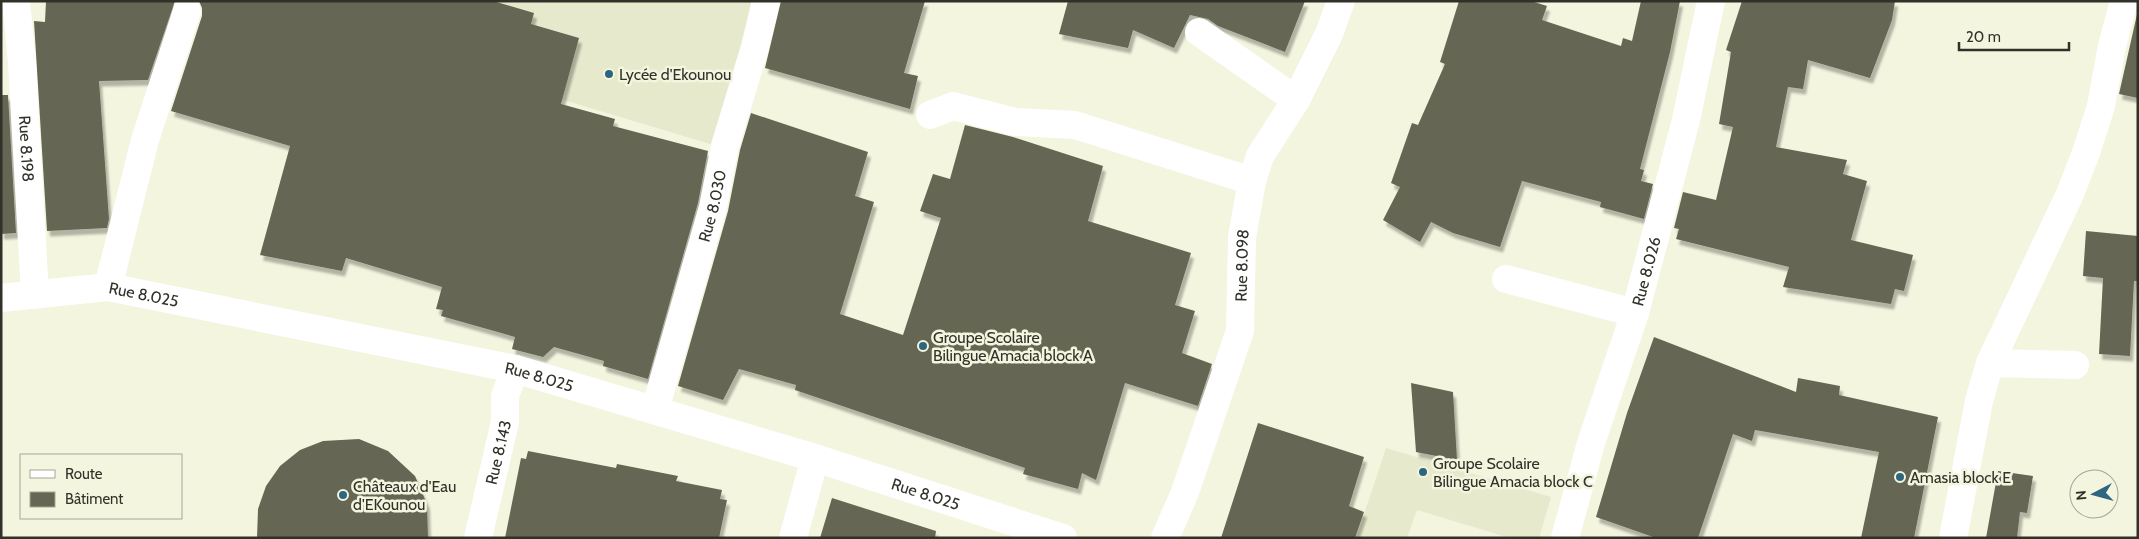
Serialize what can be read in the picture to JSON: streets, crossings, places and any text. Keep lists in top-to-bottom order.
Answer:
{
  "streets": {
    "street": [
      "Rue 8.198",
      "Rue 8.030",
      "Rue 8.098",
      "Rue 8.026",
      "Rue 8.025",
      "Rue 8.143"
    ]
  },
  "crossings": [
    ["Rue 8.198", "Rue 8.025"],
    ["Rue 8.030", "Rue 8.025"],
    ["Rue 8.025", "Rue 8.143"]
  ],
  "places": [
    "Lycée d'Ekounou",
    "Groupe Scolaire Bilingue Amacia block A",
    "Groupe Scolaire Bilingue Amacia block C",
    "Amasia block E",
    "Châteaux d'Eau d'EKounou"
  ],
  "legend": ["Route", "Bâtiment"],
  "scale_bar": "20 m",
  "north": "left"
}
